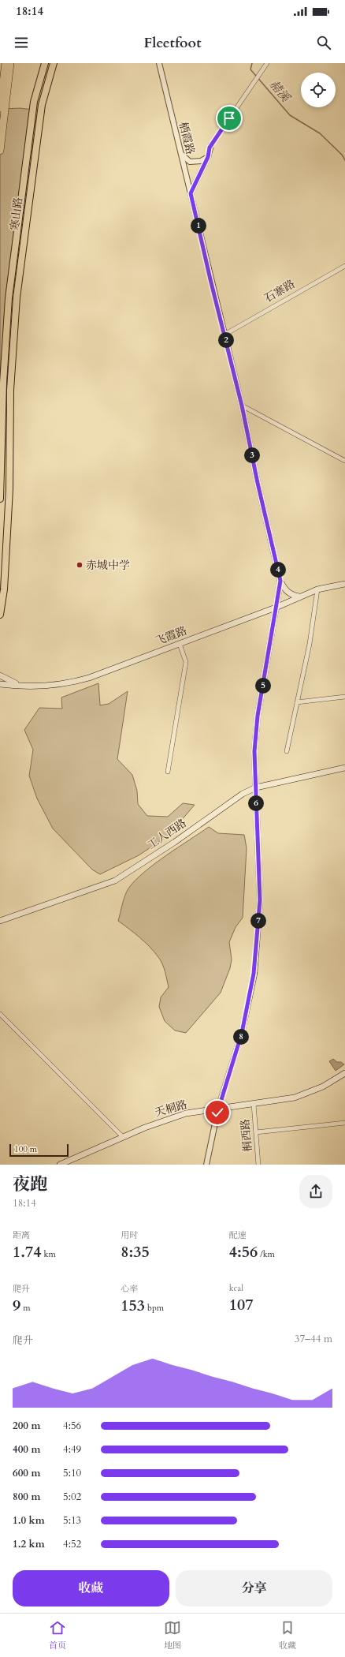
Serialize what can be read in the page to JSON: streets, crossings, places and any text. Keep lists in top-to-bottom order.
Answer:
{
  "streets": {
    "main road": [
      "寒山路",
      "飞霞路",
      "工人西路",
      "天桐路"
    ],
    "street": ["栖霞路", "石寨路", "桐西路"]
  },
  "crossings": [
    ["栖霞路", "石寨路"],
    ["栖霞路", "飞霞路"],
    ["栖霞路", "工人西路"],
    ["栖霞路", "天桐路"],
    ["天桐路", "桐西路"]
  ],
  "water": ["赭溪"],
  "places": ["赤城中学"],
  "scale_bar": "100 m",
  "page": {
    "status": "18:14",
    "header": "Fleetfoot",
    "pins": [
      "1",
      "2",
      "3",
      "4",
      "5",
      "6",
      "7",
      "8"
    ],
    "scale": "100 m",
    "heading": ["夜跑", "18:14"],
    "stats": [
      ["距离", "1.74 km"],
      ["用时", "8:35"],
      ["配速", "4:56 /km"],
      ["爬升", "9 m"],
      ["心率", "153 bpm"],
      ["kcal", "107"]
    ],
    "chart": ["爬升", "37–44 m"],
    "list": [
      {
        "name": "200 m",
        "note": "4:56"
      },
      {
        "name": "400 m",
        "note": "4:49"
      },
      {
        "name": "600 m",
        "note": "5:10"
      },
      {
        "name": "800 m",
        "note": "5:02"
      },
      {
        "name": "1.0 km",
        "note": "5:13"
      },
      {
        "name": "1.2 km",
        "note": "4:52"
      }
    ],
    "buttons": ["收藏", "分享"],
    "tabs": ["首页", "地图", "收藏"]
  }
}
